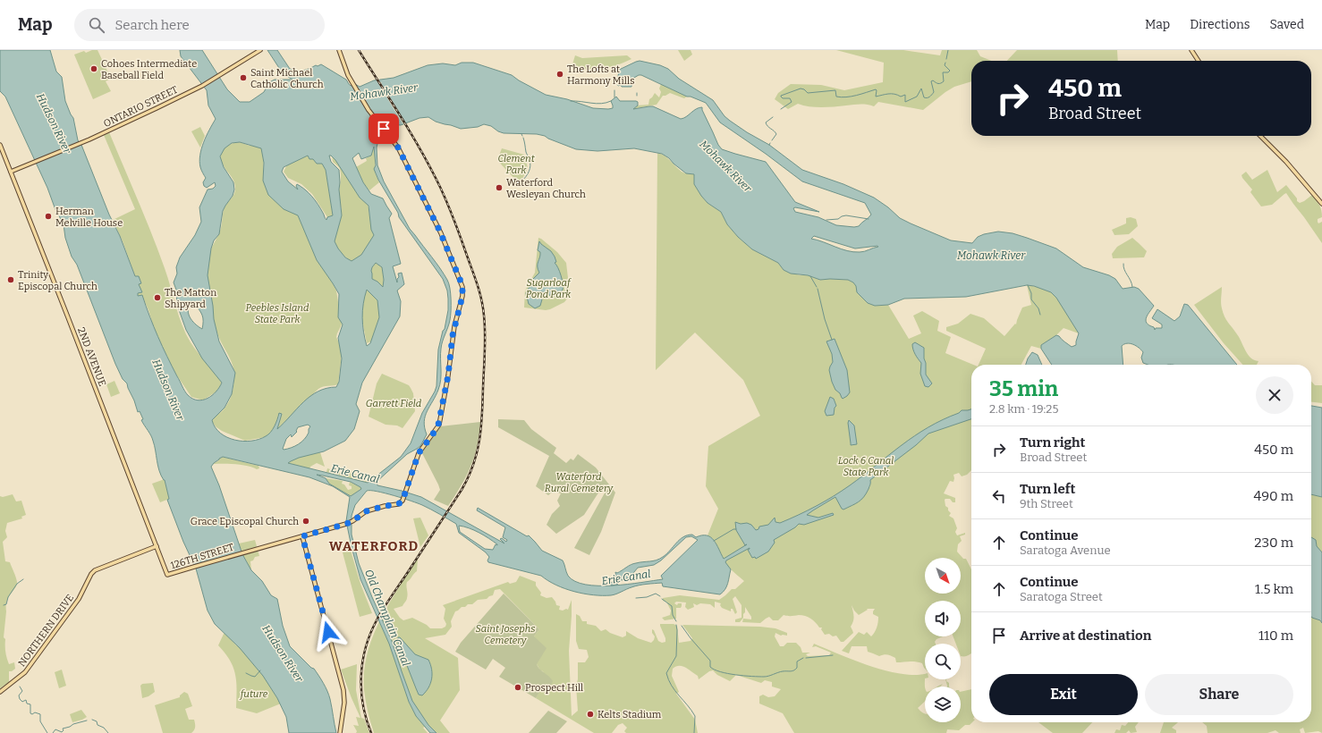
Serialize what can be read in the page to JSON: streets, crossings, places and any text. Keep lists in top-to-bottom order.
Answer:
{
  "streets": {
    "main road": [
      "ONTARIO STREET",
      "2ND AVENUE",
      "126TH STREET",
      "NORTHERN DRIVE"
    ]
  },
  "crossings": [
    ["ONTARIO STREET", "2ND AVENUE"],
    ["2ND AVENUE", "126TH STREET"],
    ["2ND AVENUE", "NORTHERN DRIVE"]
  ],
  "districts": ["WATERFORD"],
  "water": [
    "Mohawk River",
    "Hudson River",
    "Erie Canal",
    "Old Champlain Canal"
  ],
  "parks": [
    "Clement Park",
    "Sugarloaf Pond Park",
    "Peebles Island State Park",
    "Garrett Field",
    "Lock 6 Canal State Park",
    "Waterford Rural Cemetery",
    "Saint Josephs Cemetery",
    "future"
  ],
  "places": [
    "Cohoes Intermediate Baseball Field",
    "The Lofts at Harmony Mills",
    "Saint Michael Catholic Church",
    "Waterford Wesleyan Church",
    "Herman Melville House",
    "Trinity Episcopal Church",
    "The Matton Shipyard",
    "Grace Episcopal Church",
    "Prospect Hill",
    "Kelts Stadium"
  ],
  "north": "bottom right",
  "page": {
    "header": "Map",
    "search": "Search here",
    "nav": ["Map", "Directions", "Saved"],
    "turn": ["450 m", "Broad Street"],
    "heading": ["35 min", "2.8 km · 19:25"],
    "list": [
      {
        "name": "Turn right",
        "note": "Broad Street",
        "value": "450 m"
      },
      {
        "name": "Turn left",
        "note": "9th Street",
        "value": "490 m"
      },
      {
        "name": "Continue",
        "note": "Saratoga Avenue",
        "value": "230 m"
      },
      {
        "name": "Continue",
        "note": "Saratoga Street",
        "value": "1.5 km"
      },
      {
        "name": "Arrive at destination",
        "value": "110 m"
      }
    ],
    "buttons": ["Exit", "Share"]
  }
}
